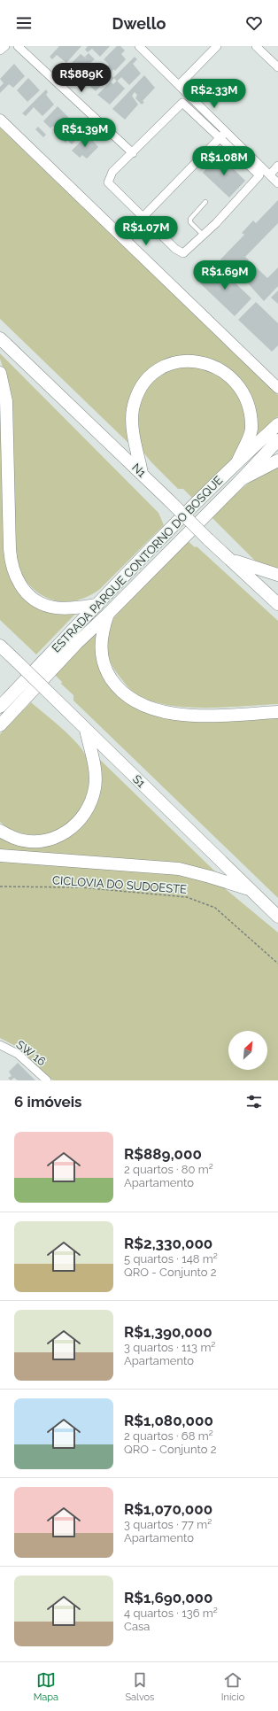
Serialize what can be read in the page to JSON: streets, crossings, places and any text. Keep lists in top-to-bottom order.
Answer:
{
  "streets": {
    "main road": ["N1", "ESTRADA PARQUE CONTORNO DO BOSQUE", "S1"],
    "street": ["SW 16"],
    "path": ["CICLOVIA DO SUDOESTE"]
  },
  "north": "top right",
  "page": {
    "header": "Dwello",
    "price": [
      "R$889K",
      "R$2.33M",
      "R$1.39M",
      "R$1.08M",
      "R$1.07M",
      "R$1.69M"
    ],
    "heading": "6 imóveis",
    "list": [
      {
        "name": "R$889,000",
        "note": "2 quartos · 80 m² · Apartamento"
      },
      {
        "name": "R$2,330,000",
        "note": "5 quartos · 148 m² · QRO - Conjunto 2"
      },
      {
        "name": "R$1,390,000",
        "note": "3 quartos · 113 m² · Apartamento"
      },
      {
        "name": "R$1,080,000",
        "note": "2 quartos · 68 m² · QRO - Conjunto 2"
      },
      {
        "name": "R$1,070,000",
        "note": "3 quartos · 77 m² · Apartamento"
      },
      {
        "name": "R$1,690,000",
        "note": "4 quartos · 136 m² · Casa"
      }
    ],
    "tabs": ["Mapa", "Salvos", "Início"]
  }
}
